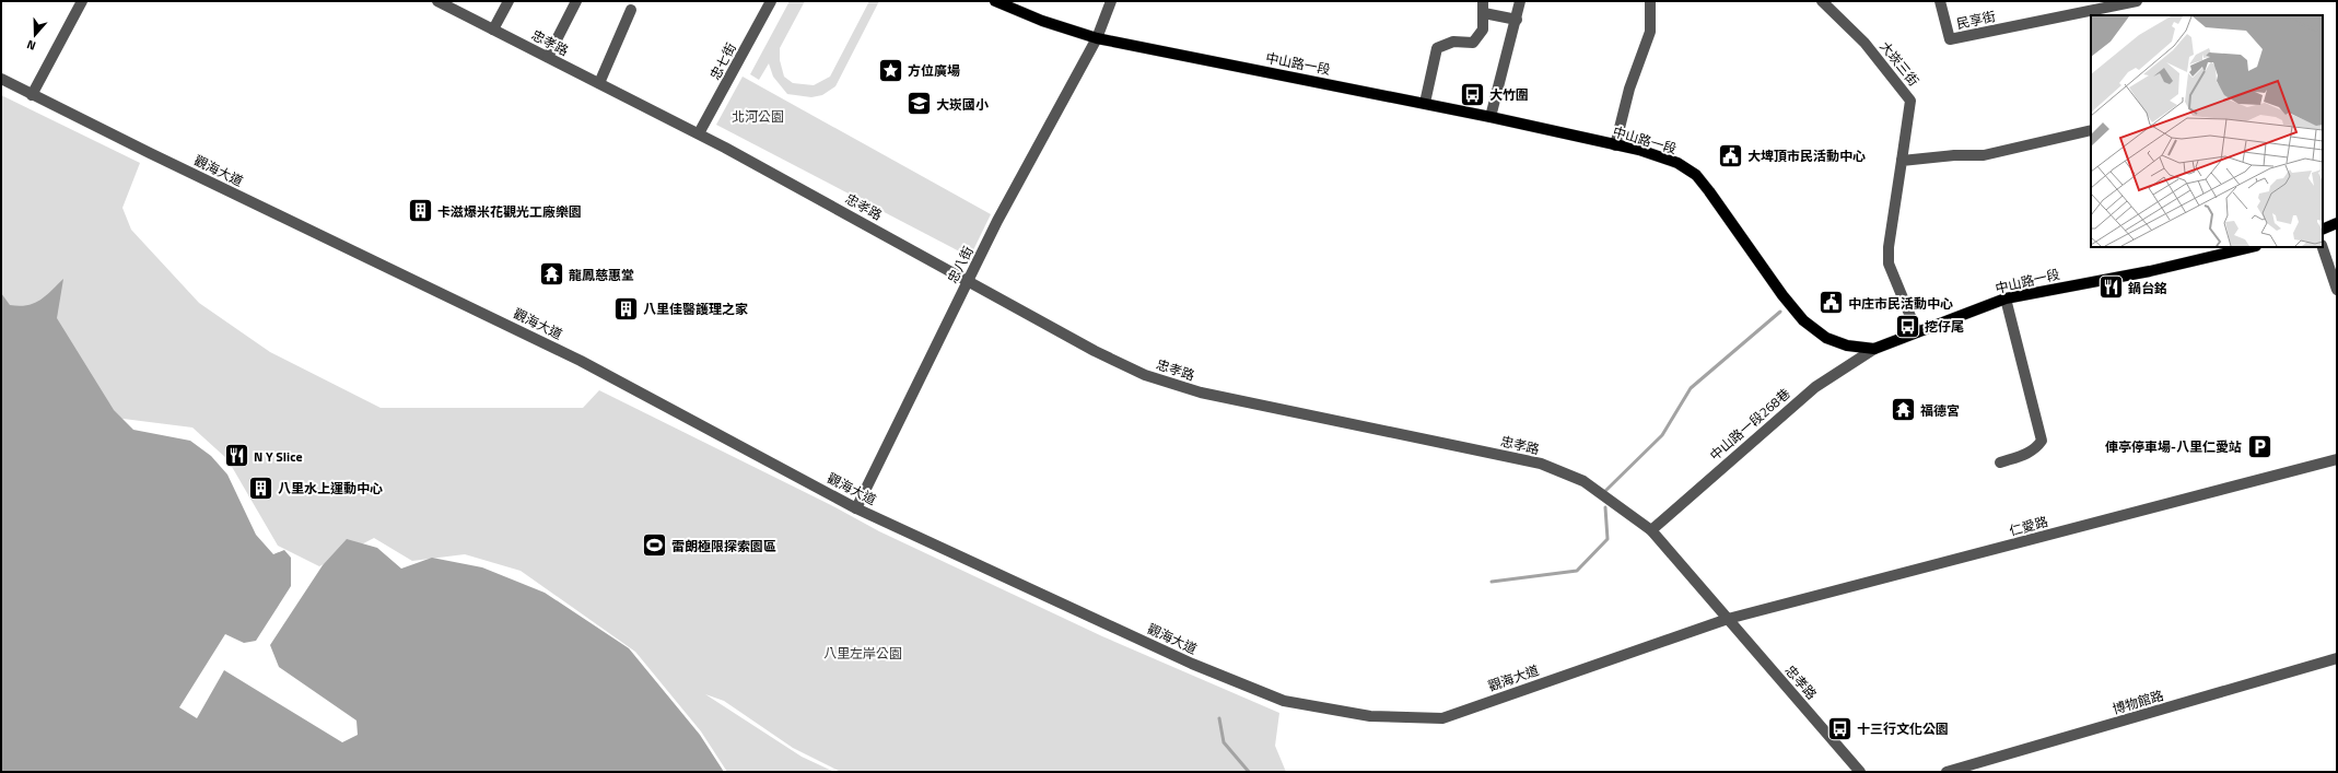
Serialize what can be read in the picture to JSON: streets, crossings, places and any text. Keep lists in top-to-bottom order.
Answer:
{
  "streets": {
    "main road": ["中山路一段"],
    "street": [
      "民享街",
      "忠孝路",
      "忠七街",
      "大崁三街",
      "觀海大道",
      "忠八街",
      "中山路一段268巷",
      "仁愛路",
      "博物館路"
    ]
  },
  "crossings": [
    ["忠孝路", "忠七街"],
    ["忠孝路", "觀海大道"],
    ["忠孝路", "忠八街"],
    ["忠孝路", "中山路一段268巷"],
    ["忠孝路", "仁愛路"],
    ["中山路一段", "大崁三街"],
    ["中山路一段", "忠八街"],
    ["中山路一段", "中山路一段268巷"],
    ["觀海大道", "忠八街"],
    ["觀海大道", "仁愛路"]
  ],
  "parks": ["北河公園", "八里左岸公園"],
  "places": {
    "place": ["方位廣場"],
    "bus stop": ["大竹圍", "挖仔尾", "十三行文化公園"],
    "school or university": ["大崁國小"],
    "public building": ["大埤頂市民活動中心", "中庄市民活動中心"],
    "building": ["卡滋爆米花觀光工廠樂園", "八里佳醫護理之家", "八里水上運動中心"],
    "temple": ["龍鳳慈惠堂", "福德宮"],
    "restaurant": ["鍋台銘", "N Y Slice"],
    "parking": ["俥亭停車場-八里仁愛站"],
    "sports": ["雷朗極限探索園區"]
  },
  "north": "bottom"
}
